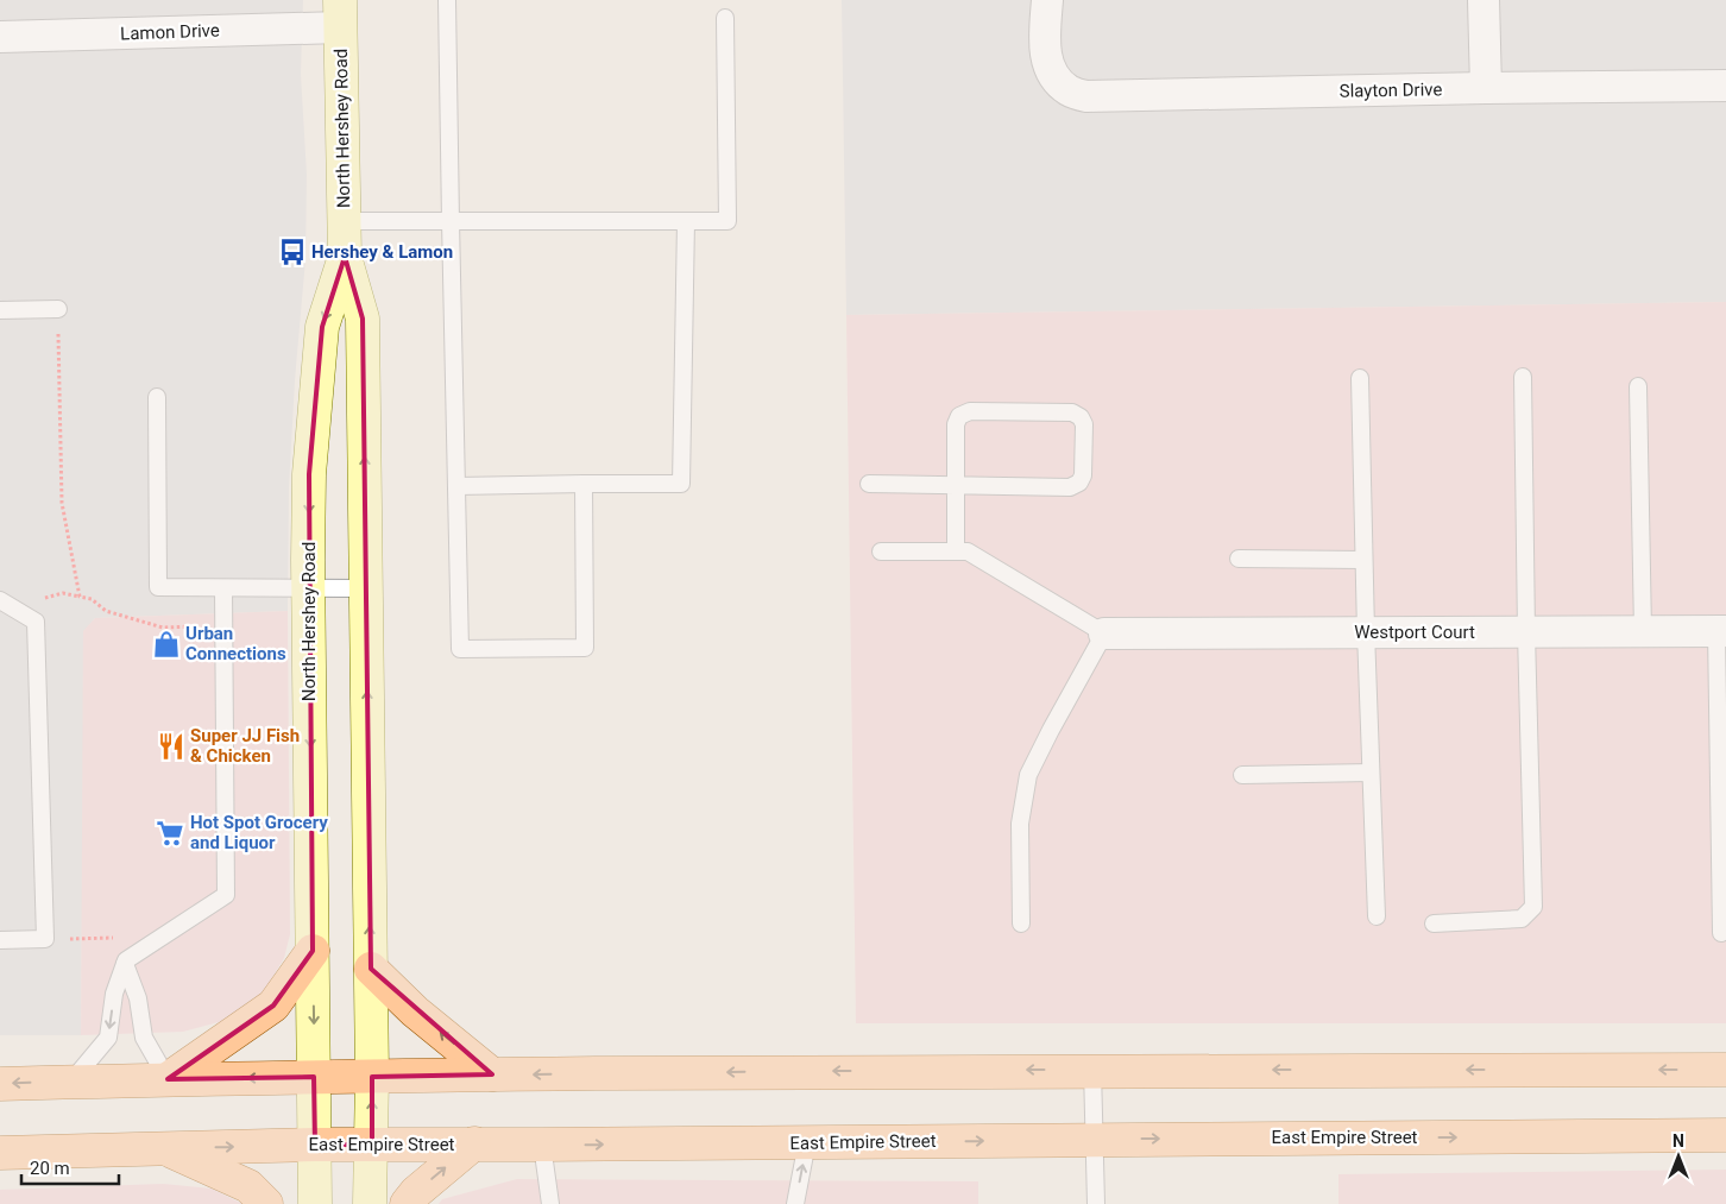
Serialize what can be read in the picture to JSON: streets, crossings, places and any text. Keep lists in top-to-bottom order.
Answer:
{
  "streets": {
    "main road": ["North Hershey Road", "East Empire Street"],
    "street": ["Lamon Drive", "Slayton Drive", "Westport Court"]
  },
  "crossings": [
    ["Lamon Drive", "North Hershey Road"],
    ["North Hershey Road", "East Empire Street"]
  ],
  "places": {
    "bus stop": ["Hershey & Lamon"],
    "shop": ["Urban Connections"],
    "restaurant": ["Super JJ Fish & Chicken"],
    "supermarket": ["Hot Spot Grocery and Liquor"]
  },
  "scale_bar": "20 m",
  "north": "top"
}
